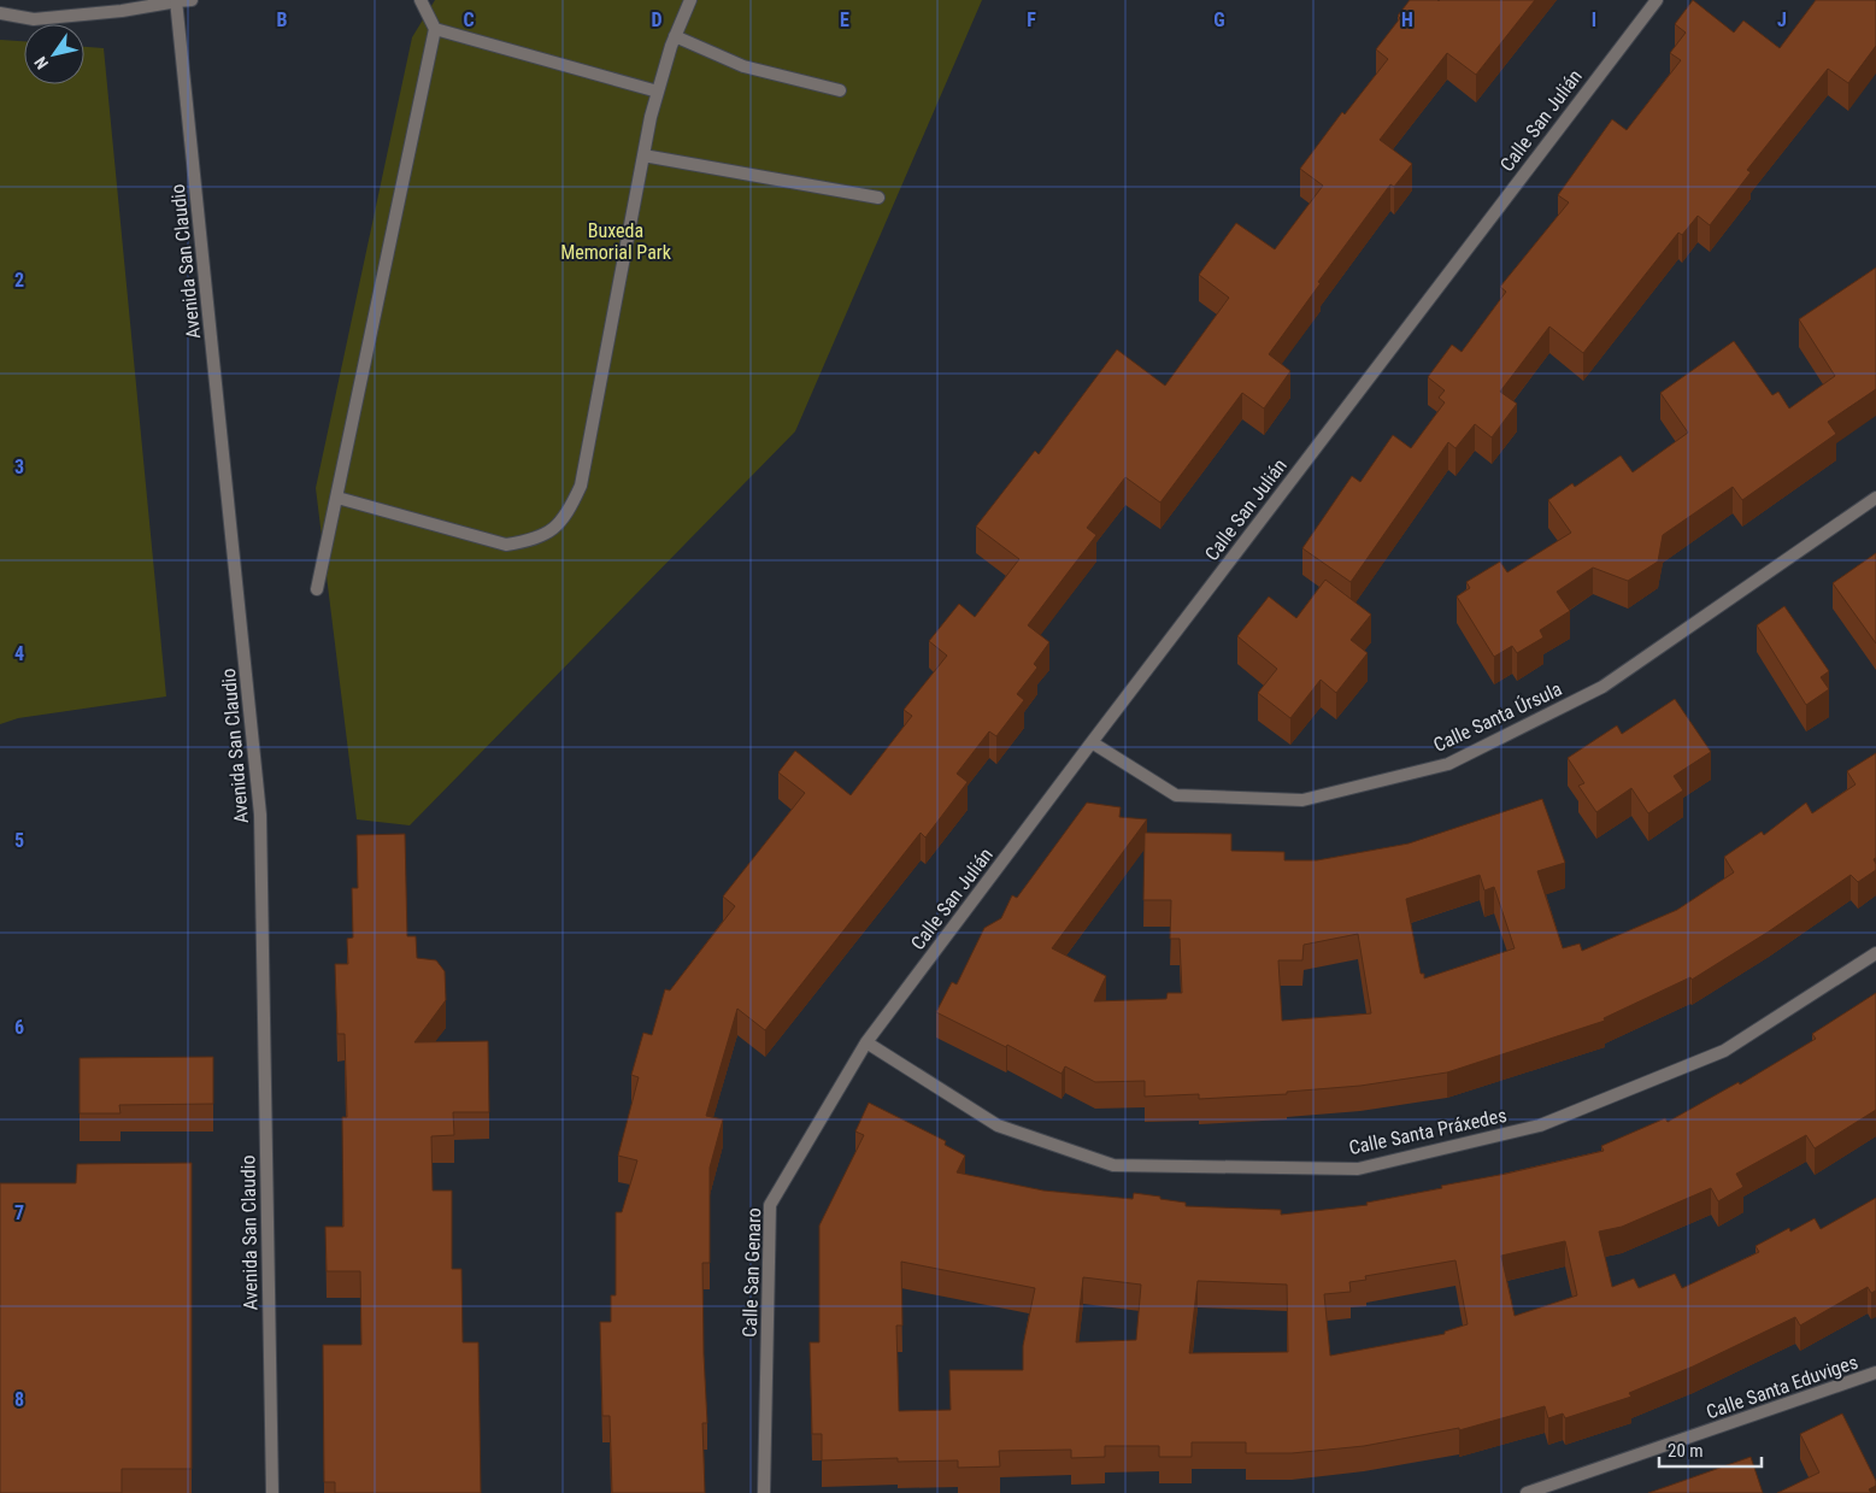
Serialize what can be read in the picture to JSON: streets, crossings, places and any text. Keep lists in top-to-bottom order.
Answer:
{
  "streets": {
    "street": [
      "Calle San Julián",
      "Avenida San Claudio",
      "Calle Santa Úrsula",
      "Calle Santa Práxedes",
      "Calle San Genaro",
      "Calle Santa Eduviges"
    ]
  },
  "crossings": [
    ["Calle San Julián", "Calle Santa Úrsula"],
    ["Calle San Julián", "Calle Santa Práxedes"],
    ["Calle San Julián", "Calle San Genaro"],
    ["Calle Santa Práxedes", "Calle San Genaro"]
  ],
  "parks": ["Buxeda Memorial Park"],
  "scale_bar": "20 m",
  "north": "bottom left",
  "grid": {
    "columns": [
      "B",
      "C",
      "D",
      "E",
      "F",
      "G",
      "H",
      "I",
      "J"
    ],
    "rows": [
      "2",
      "3",
      "4",
      "5",
      "6",
      "7",
      "8"
    ]
  }
}
